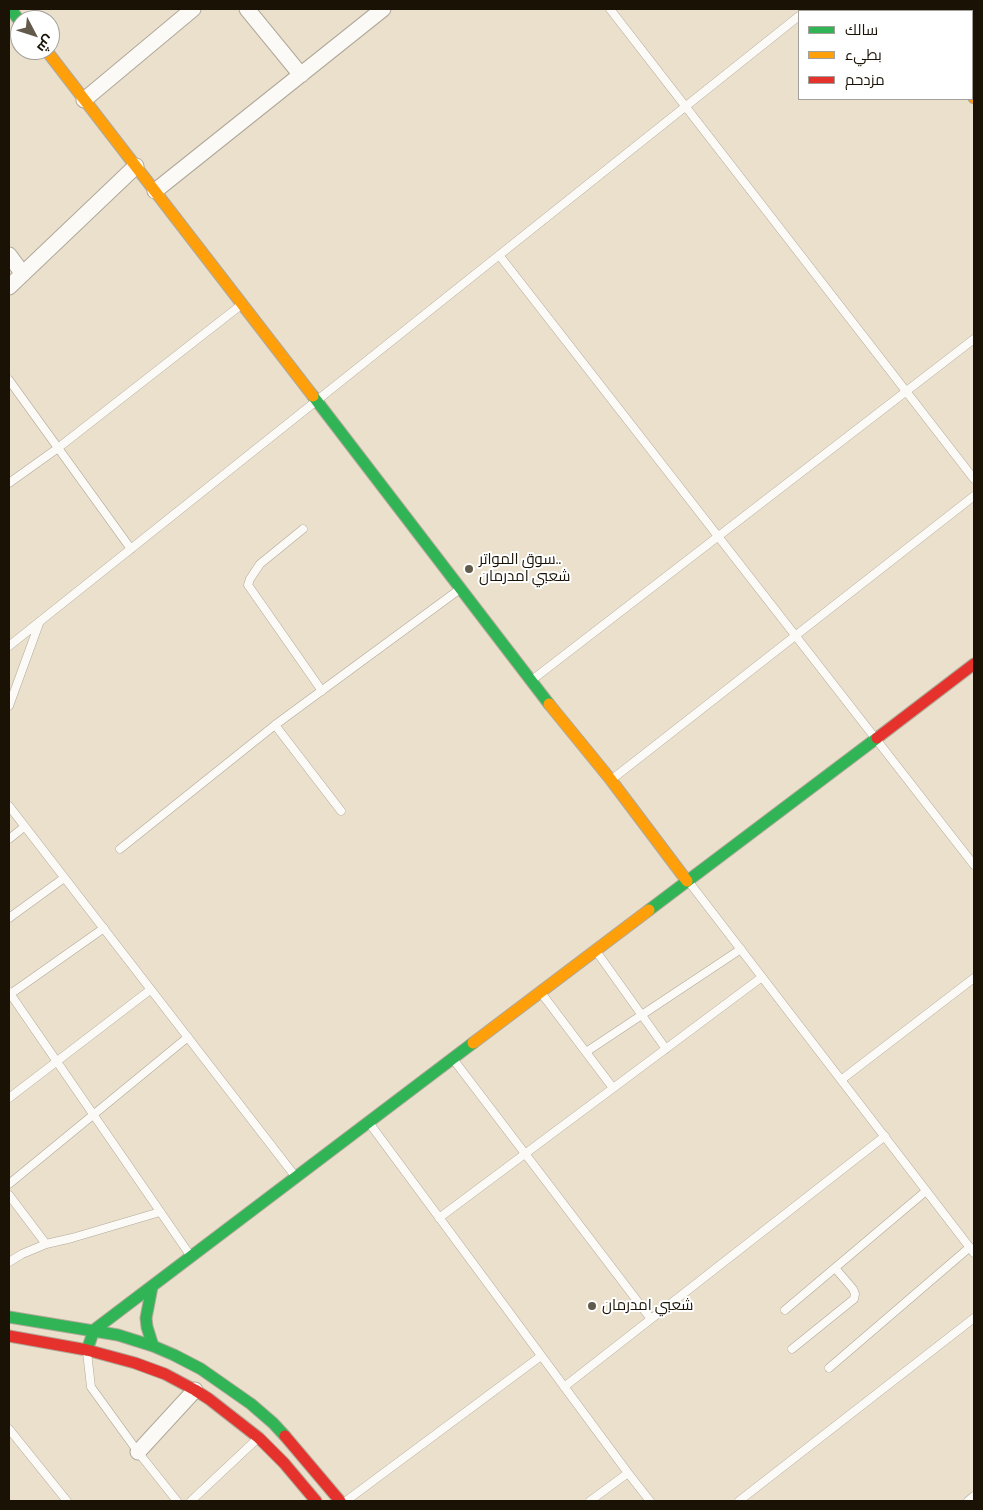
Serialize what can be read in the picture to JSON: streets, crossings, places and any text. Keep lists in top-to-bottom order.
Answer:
{
  "places": ["سوق المواتر.. شعبي امدرمان", "شعبي امدرمان"],
  "legend": ["سالك", "بطيء", "مزدحم"],
  "north": "bottom right"
}
